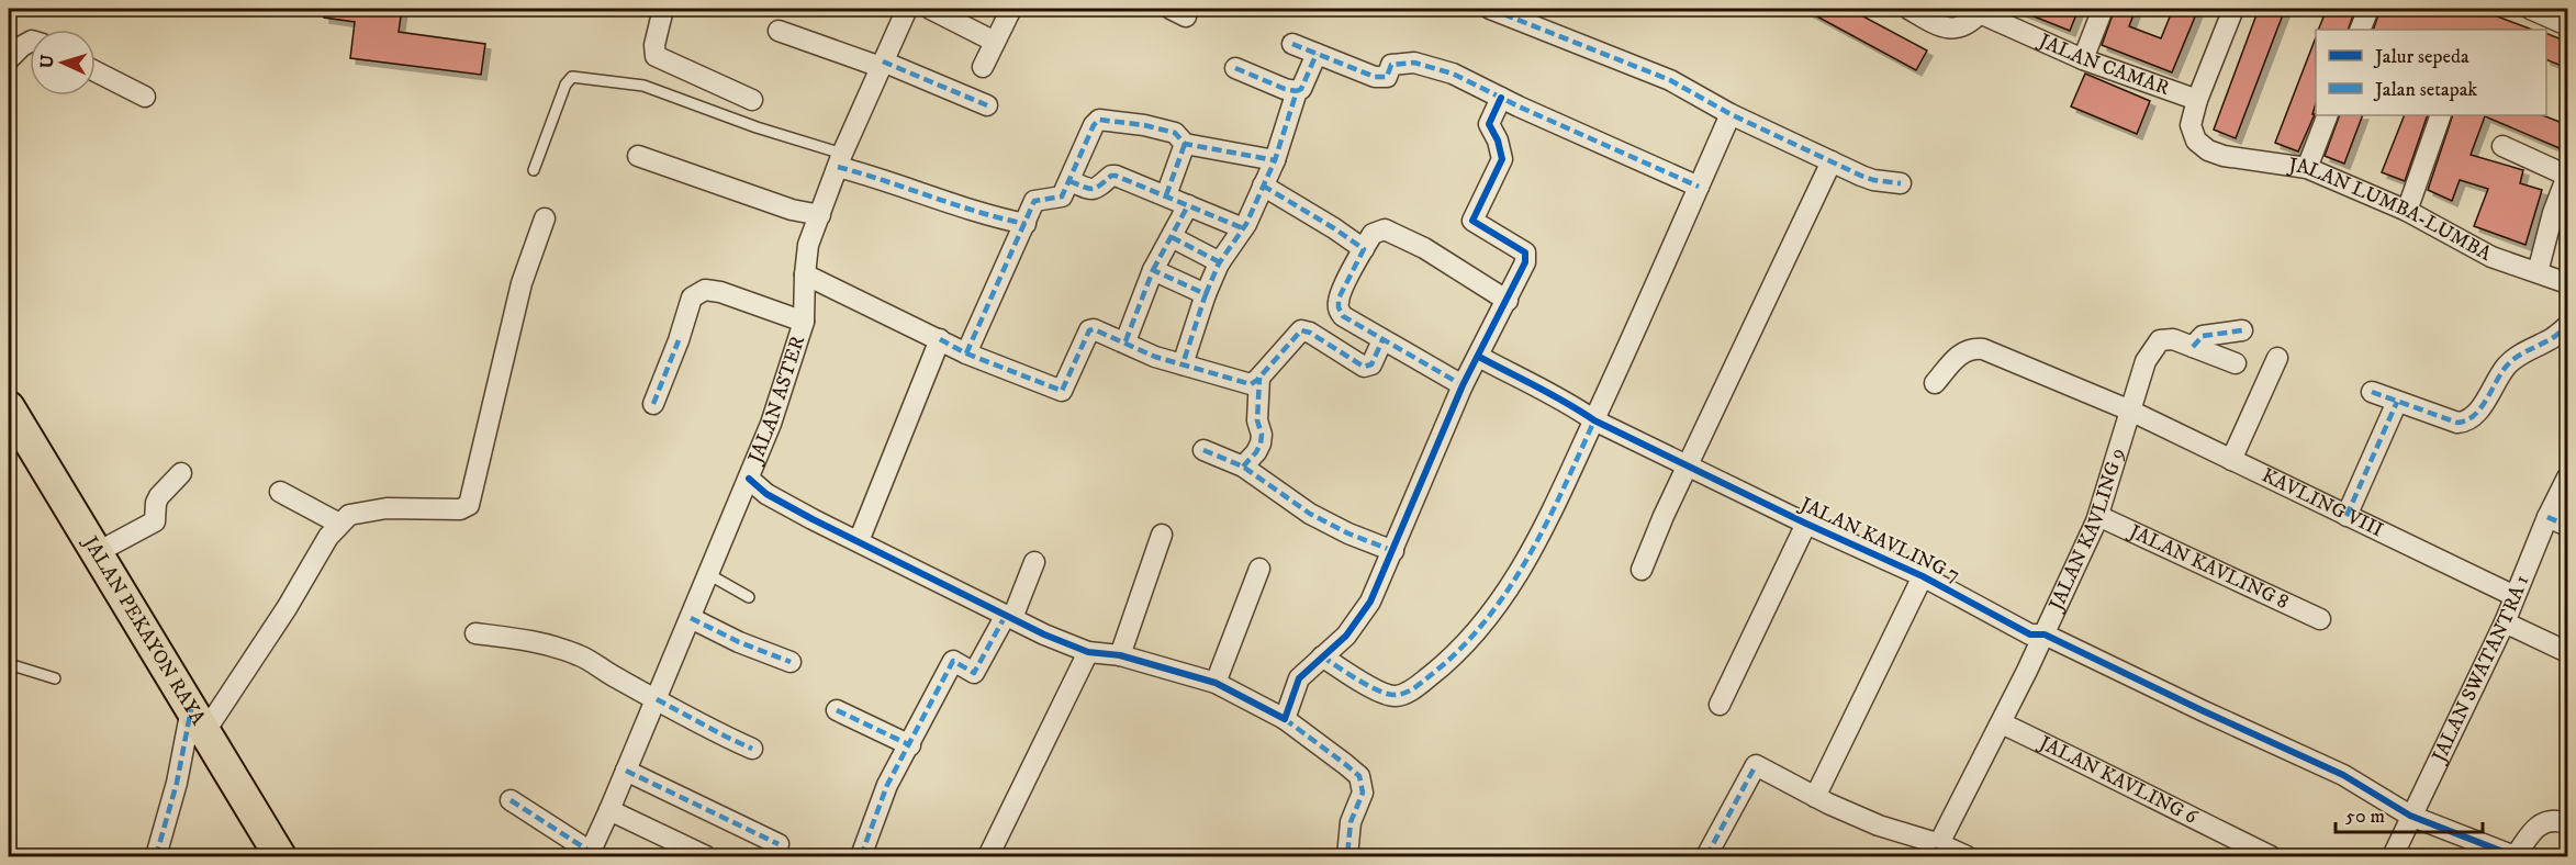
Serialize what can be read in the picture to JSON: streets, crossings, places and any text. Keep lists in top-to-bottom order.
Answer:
{
  "streets": {
    "main road": ["JALAN PEKAYON RAYA"],
    "street": [
      "JALAN CAMAR",
      "JALAN LUMBA-LUMBA",
      "JALAN ASTER",
      "KAVLING VIII",
      "JALAN KAVLING 9",
      "JALAN KAVLING 7",
      "JALAN KAVLING 8",
      "JALAN SWATANTRA 1",
      "JALAN KAVLING 6"
    ]
  },
  "crossings": [
    ["JALAN CAMAR", "JALAN LUMBA-LUMBA"],
    ["KAVLING VIII", "JALAN KAVLING 9"],
    ["KAVLING VIII", "JALAN SWATANTRA 1"],
    ["JALAN KAVLING 9", "JALAN KAVLING 7"],
    ["JALAN KAVLING 9", "JALAN KAVLING 8"],
    ["JALAN KAVLING 9", "JALAN KAVLING 6"],
    ["JALAN KAVLING 7", "JALAN SWATANTRA 1"]
  ],
  "legend": ["Jalur sepeda", "Jalan setapak"],
  "scale_bar": "50 m",
  "north": "left"
}
